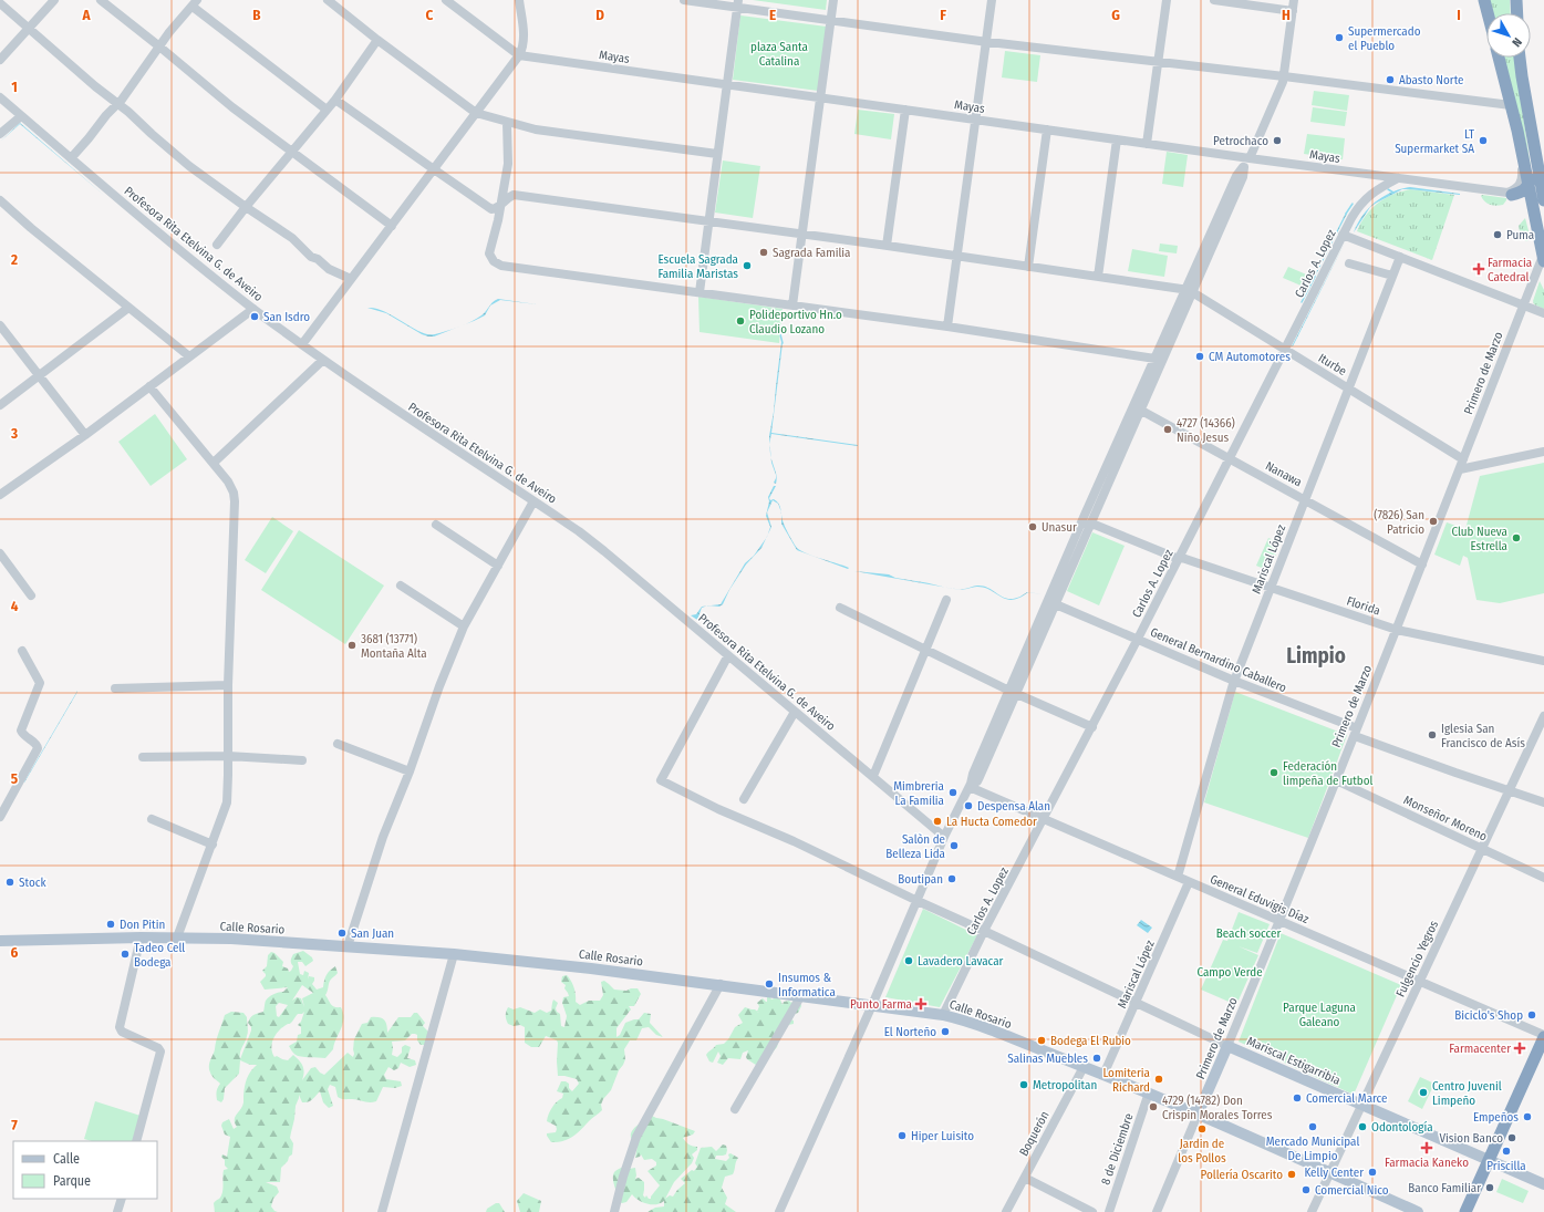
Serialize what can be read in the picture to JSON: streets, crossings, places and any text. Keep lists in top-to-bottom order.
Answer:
{
  "streets": {
    "main road": ["Primero de Marzo", "Calle Rosario", "Mariscal Estigarribia"],
    "street": [
      "Mayas",
      "Profesora Rita Etelvina G. de Aveiro",
      "Carlos A. Lopez",
      "Iturbe",
      "Nanawa",
      "Mariscal López",
      "Florida",
      "General Bernardino Caballero",
      "Monseñor Moreno",
      "General Eduvigis Díaz",
      "Fulgencio Yegros",
      "Boquerón",
      "8 de Diciembre"
    ]
  },
  "crossings": [
    ["Mayas", "Carlos A. Lopez"],
    ["Carlos A. Lopez", "Iturbe"],
    ["Carlos A. Lopez", "Nanawa"],
    ["Carlos A. Lopez", "Florida"],
    ["Carlos A. Lopez", "General Bernardino Caballero"],
    ["Carlos A. Lopez", "General Eduvigis Díaz"],
    ["Carlos A. Lopez", "Calle Rosario"],
    ["Iturbe", "Primero de Marzo"],
    ["Iturbe", "Mariscal López"],
    ["Primero de Marzo", "Nanawa"],
    ["Primero de Marzo", "Florida"],
    ["Primero de Marzo", "General Bernardino Caballero"],
    ["Primero de Marzo", "Monseñor Moreno"],
    ["Primero de Marzo", "General Eduvigis Díaz"],
    ["Primero de Marzo", "Calle Rosario"],
    ["Primero de Marzo", "Mariscal Estigarribia"],
    ["Nanawa", "Mariscal López"],
    ["Mariscal López", "Florida"],
    ["Mariscal López", "General Bernardino Caballero"],
    ["Mariscal López", "General Eduvigis Díaz"],
    ["Mariscal López", "Calle Rosario"],
    ["General Bernardino Caballero", "Fulgencio Yegros"],
    ["Monseñor Moreno", "Fulgencio Yegros"],
    ["General Eduvigis Díaz", "Fulgencio Yegros"],
    ["Calle Rosario", "Fulgencio Yegros"],
    ["Calle Rosario", "Boquerón"],
    ["Calle Rosario", "8 de Diciembre"],
    ["Fulgencio Yegros", "Mariscal Estigarribia"]
  ],
  "districts": ["Limpio"],
  "parks": [
    "plaza Santa Catalina",
    "Beach soccer",
    "Campo Verde",
    "Parque Laguna Galeano"
  ],
  "places": {
    "other": [
      "Supermercado el Pueblo",
      "Abasto Norte",
      "Petrochaco",
      "LT Supermarket SA",
      "Puma",
      "Sagrada Familia",
      "Escuela Sagrada Familia Maristas",
      "San Isdro",
      "Polideportivo Hn.o Claudio Lozano",
      "CM Automotores",
      "4727 (14366) Niño Jesus",
      "(7826) San Patricio",
      "Unasur",
      "Club Nueva Estrella",
      "3681 (13771) Montaña Alta",
      "Iglesia San Francisco de Asís",
      "Federación limpeña de Futbol",
      "Mimbreria La Familia",
      "Despensa Alan",
      "La Hucta Comedor",
      "Salòn de Belleza Lida",
      "Boutipan",
      "Stock",
      "Don Pitin",
      "San Juan",
      "Tadeo Cell Bodega",
      "Lavadero Lavacar",
      "Insumos & Informatica",
      "Biciclo's Shop",
      "El Norteño",
      "Bodega El Rubio",
      "Salinas Muebles",
      "Lomiteria Richard",
      "Metropolitan",
      "Centro Juvenil Limpeño",
      "Comercial Marce",
      "4729 (14782) Don Crispin Morales Torres",
      "Empeños",
      "Mercado Municipal De Limpio",
      "Odontología",
      "Jardin de los Pollos",
      "Hiper Luisito",
      "Vision Banco",
      "Priscilla",
      "Kelly Center",
      "Pollería Oscarito",
      "Banco Familiar",
      "Comercial Nico"
    ],
    "health": [
      "Farmacia Catedral",
      "Punto Farma",
      "Farmacenter",
      "Farmacia Kaneko"
    ]
  },
  "legend": ["Calle", "Parque"],
  "north": "bottom right",
  "grid": {
    "columns": [
      "A",
      "B",
      "C",
      "D",
      "E",
      "F",
      "G",
      "H",
      "I"
    ],
    "rows": [
      "1",
      "2",
      "3",
      "4",
      "5",
      "6",
      "7"
    ]
  }
}
